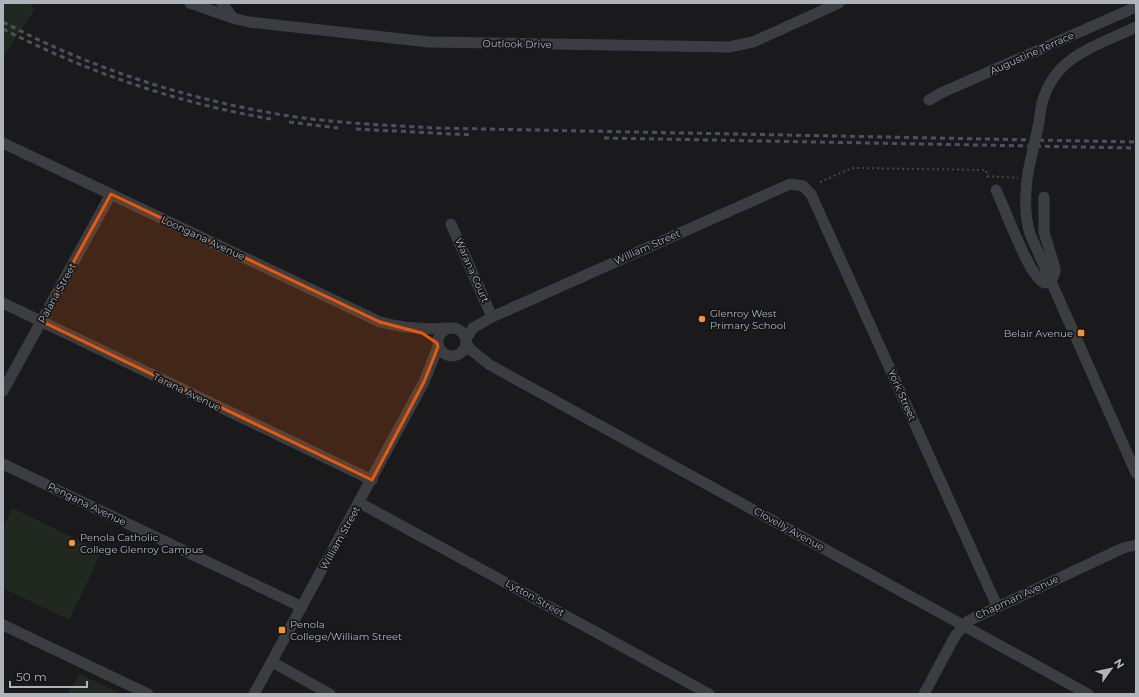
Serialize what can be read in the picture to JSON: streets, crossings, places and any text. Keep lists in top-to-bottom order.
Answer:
{
  "streets": {
    "street": [
      "Outlook Drive",
      "Augustine Terrace",
      "Loongana Avenue",
      "William Street",
      "Warana Court",
      "Palana Street",
      "Tarana Avenue",
      "York Street",
      "Pengana Avenue",
      "Clovelly Avenue",
      "Chapman Avenue",
      "Lytton Street"
    ]
  },
  "crossings": [
    ["Loongana Avenue", "William Street"],
    ["Loongana Avenue", "Palana Street"],
    ["Loongana Avenue", "Clovelly Avenue"],
    ["William Street", "Warana Court"],
    ["William Street", "Tarana Avenue"],
    ["William Street", "York Street"],
    ["William Street", "Pengana Avenue"],
    ["William Street", "Clovelly Avenue"],
    ["William Street", "Lytton Street"],
    ["Palana Street", "Tarana Avenue"],
    ["York Street", "Chapman Avenue"],
    ["Clovelly Avenue", "Chapman Avenue"]
  ],
  "places": {
    "other": ["Glenroy West Primary School", "Penola Catholic College Glenroy Campus"],
    "transit": ["Belair Avenue", "Penola College/William Street"]
  },
  "scale_bar": "50 m",
  "north": "top right"
}
